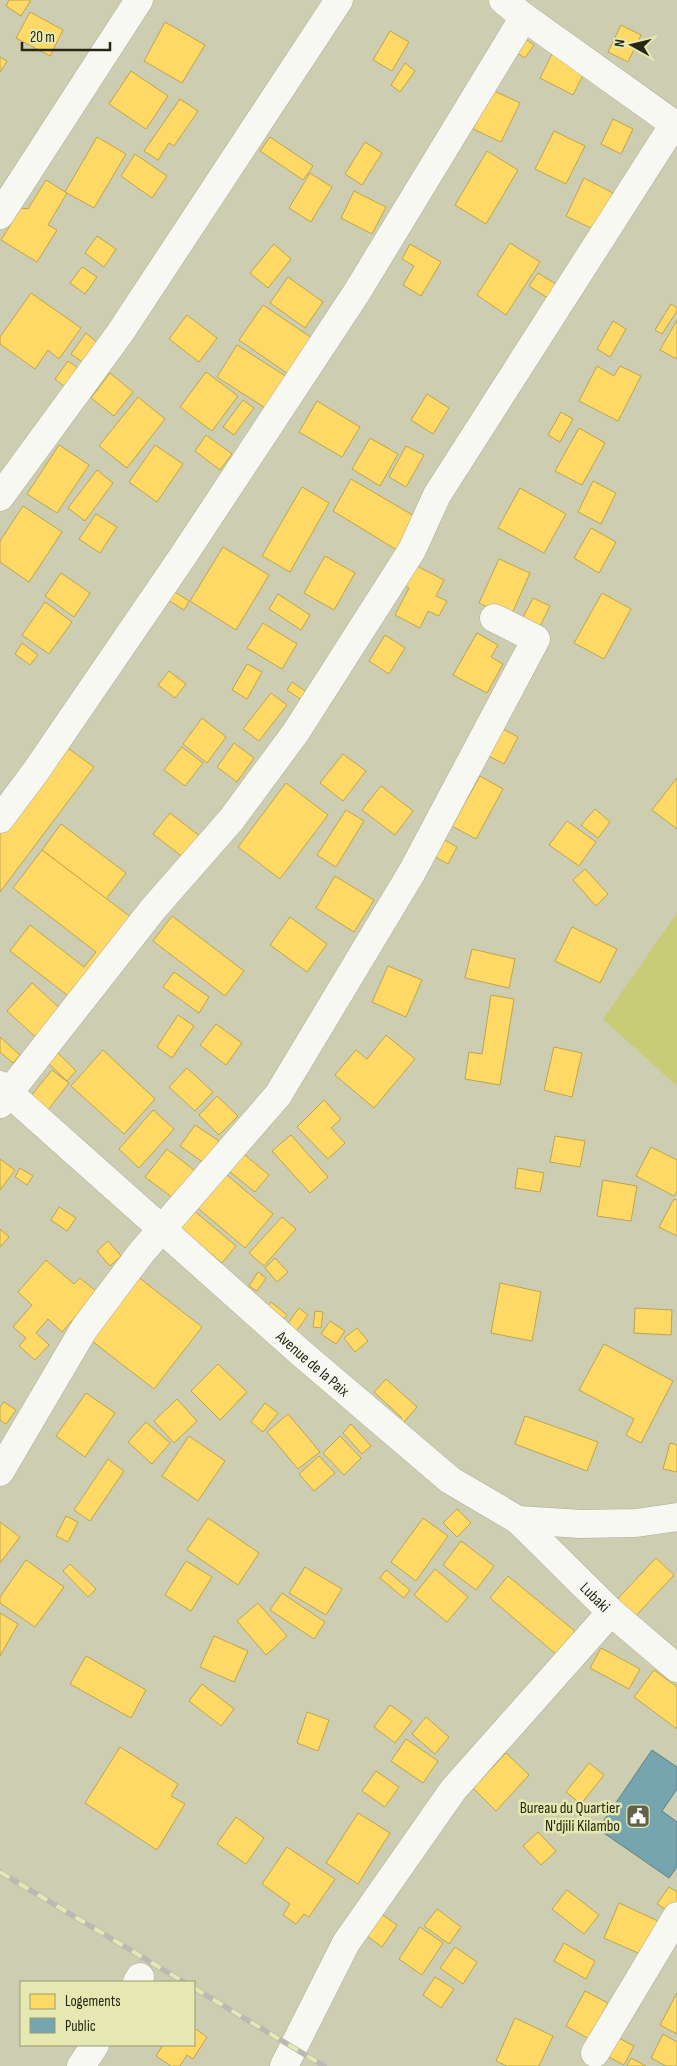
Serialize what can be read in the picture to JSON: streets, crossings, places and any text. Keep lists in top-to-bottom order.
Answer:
{
  "streets": {
    "street": ["Avenue de la Paix", "Lubaki"]
  },
  "crossings": [
    ["Avenue de la Paix", "Lubaki"]
  ],
  "places": {
    "public building": ["Bureau du Quartier N'djili Kilambo"]
  },
  "legend": ["Logements", "Public"],
  "scale_bar": "20 m",
  "north": "left"
}
